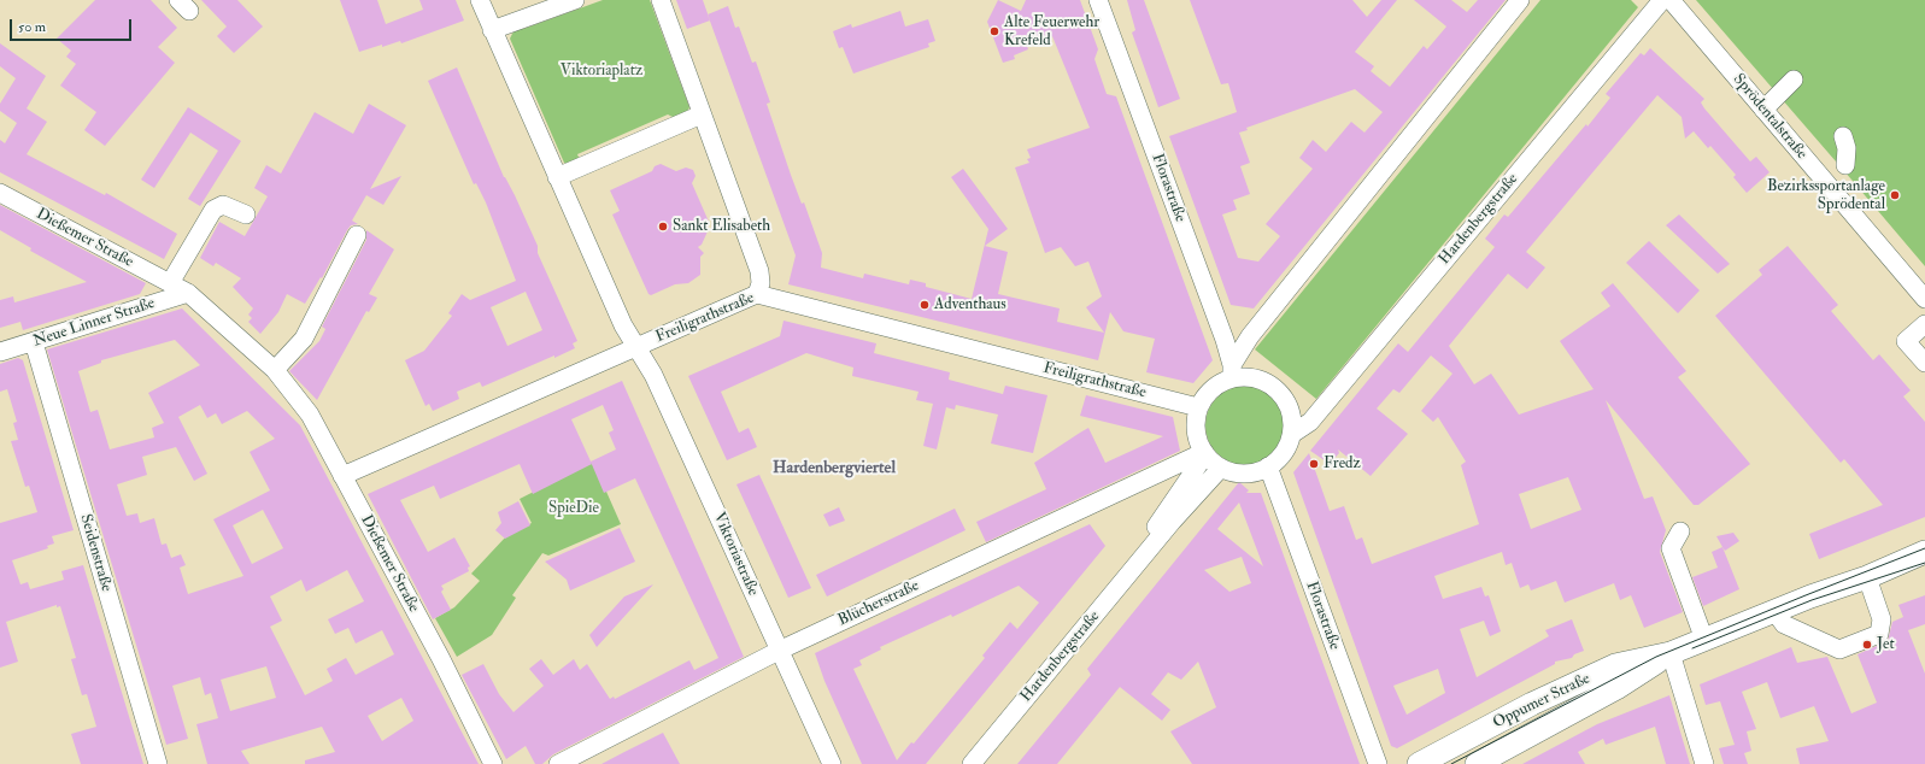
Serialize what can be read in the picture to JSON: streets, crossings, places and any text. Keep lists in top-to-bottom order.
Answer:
{
  "streets": {
    "main road": ["Oppumer Straße"],
    "street": [
      "Sprödentalstraße",
      "Florastraße",
      "Hardenbergstraße",
      "Dießemer Straße",
      "Freiligrathstraße",
      "Neue Linner Straße",
      "Seidenstraße",
      "Viktoriastraße",
      "Blücherstraße"
    ]
  },
  "crossings": [
    ["Florastraße", "Hardenbergstraße"],
    ["Florastraße", "Freiligrathstraße"],
    ["Florastraße", "Blücherstraße"],
    ["Hardenbergstraße", "Freiligrathstraße"],
    ["Hardenbergstraße", "Blücherstraße"],
    ["Dießemer Straße", "Freiligrathstraße"],
    ["Dießemer Straße", "Neue Linner Straße"],
    ["Freiligrathstraße", "Viktoriastraße"],
    ["Freiligrathstraße", "Blücherstraße"],
    ["Neue Linner Straße", "Seidenstraße"],
    ["Viktoriastraße", "Blücherstraße"]
  ],
  "districts": ["Hardenbergviertel"],
  "parks": ["Viktoriaplatz", "SpieDie"],
  "places": [
    "Alte Feuerwehr Krefeld",
    "Bezirkssportanlage Sprödental",
    "Sankt Elisabeth",
    "Adventhaus",
    "Fredz",
    "Jet"
  ],
  "scale_bar": "50 m"
}
